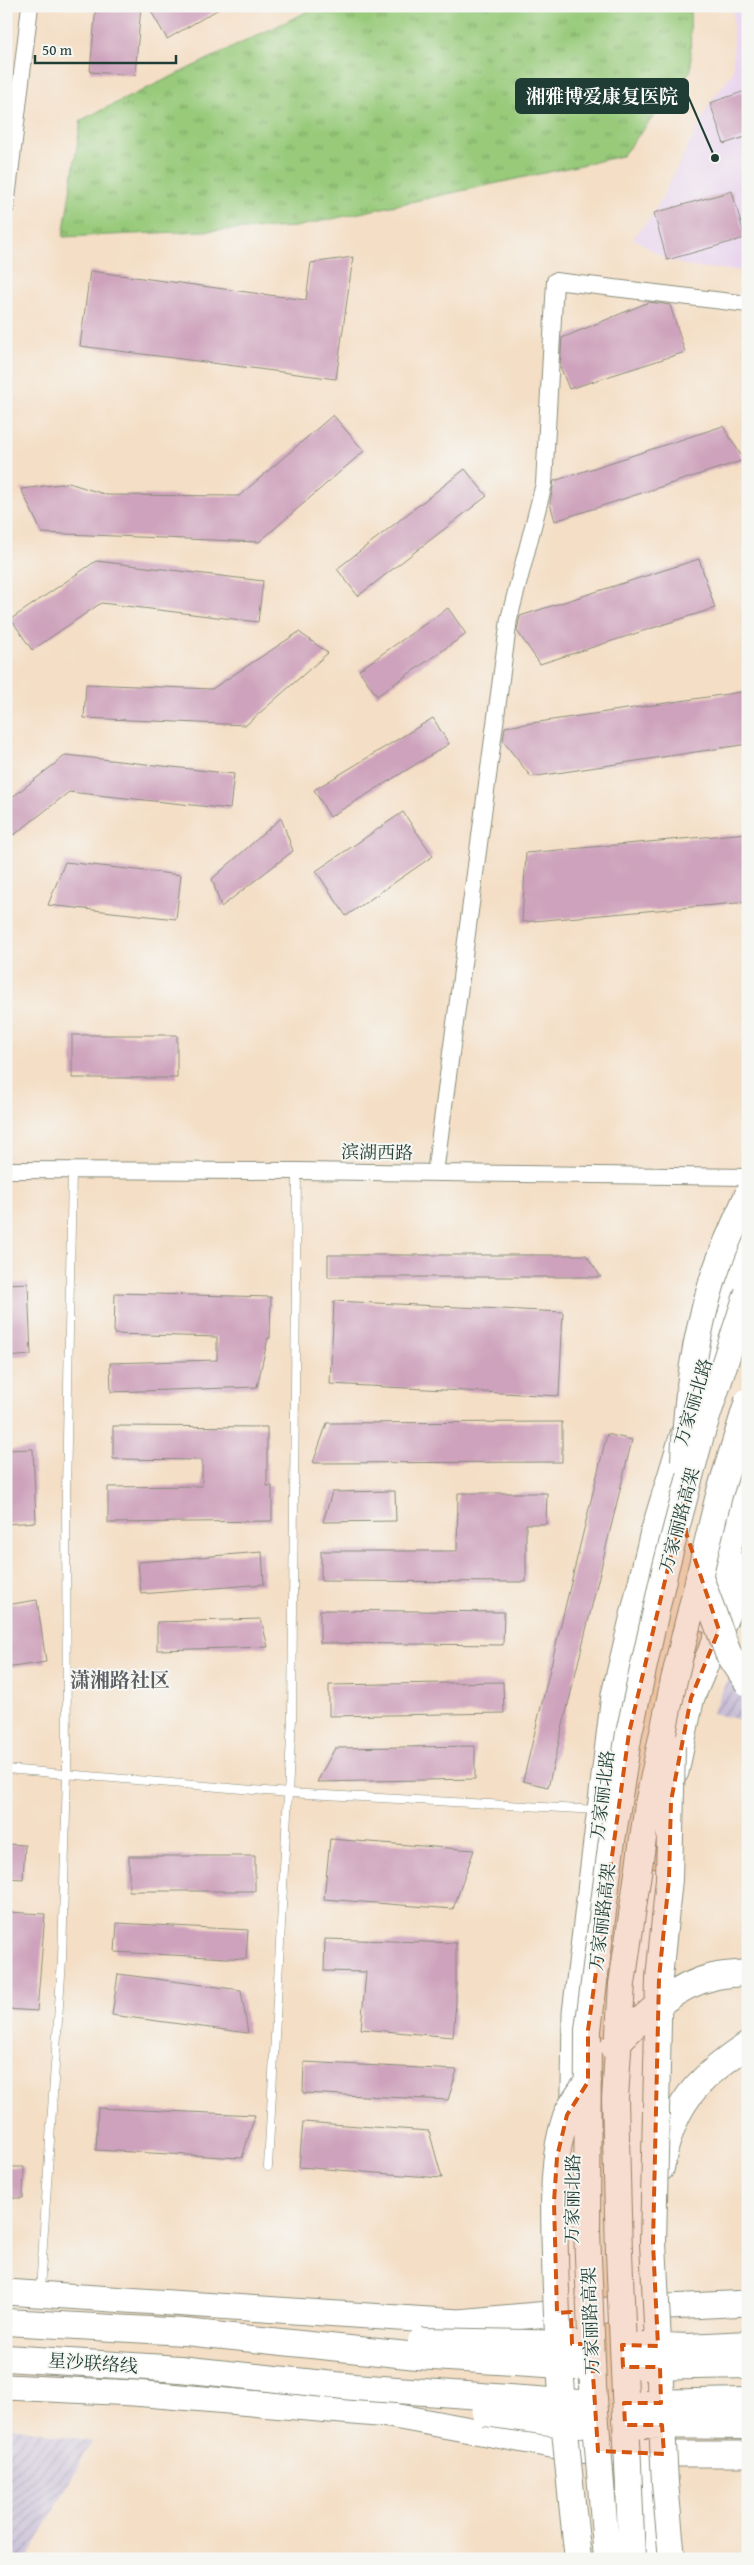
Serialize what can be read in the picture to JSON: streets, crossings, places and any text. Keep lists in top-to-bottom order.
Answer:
{
  "streets": {
    "highway": ["万家丽路高架", "星沙联络线"],
    "main road": ["万家丽北路"],
    "street": ["滨湖西路"]
  },
  "districts": ["潇湘路社区"],
  "places": ["湘雅博爱康复医院"],
  "scale_bar": "50 m"
}
